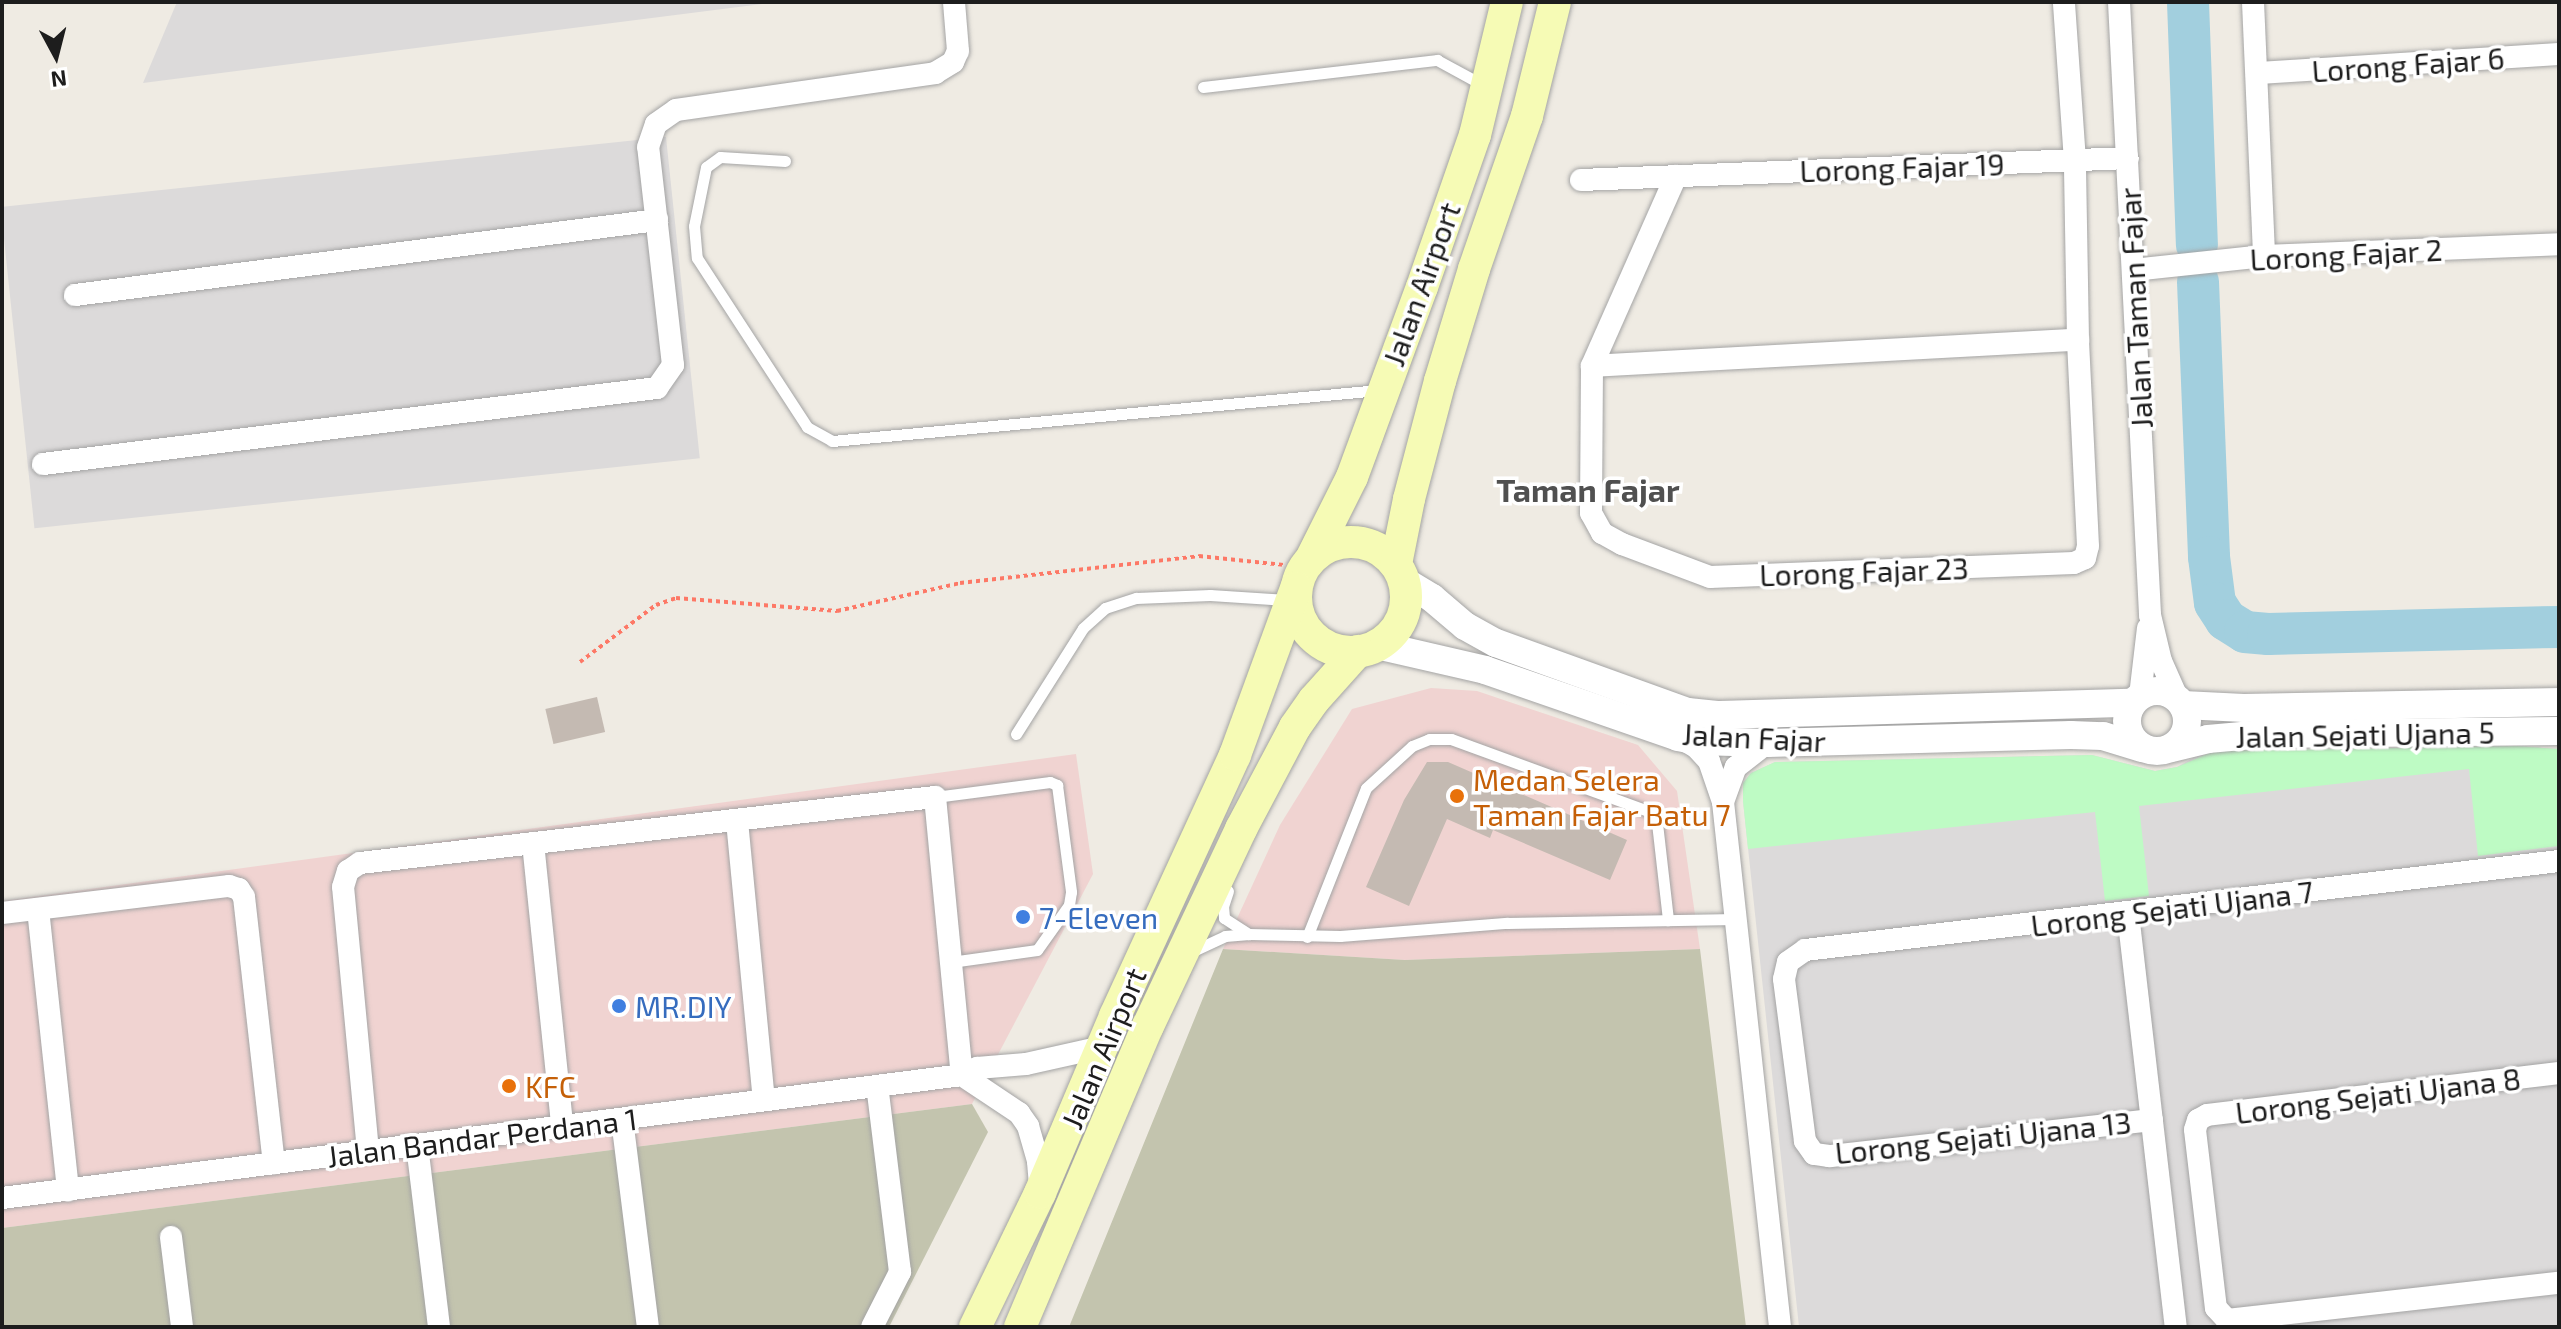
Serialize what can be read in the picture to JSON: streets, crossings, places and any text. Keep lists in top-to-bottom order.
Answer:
{
  "streets": {
    "main road": ["Jalan Airport"],
    "street": [
      "Lorong Fajar 6",
      "Lorong Fajar 19",
      "Lorong Fajar 2",
      "Jalan Taman Fajar",
      "Lorong Fajar 23",
      "Jalan Sejati Ujana 5",
      "Jalan Fajar",
      "Lorong Sejati Ujana 7",
      "Lorong Sejati Ujana 8",
      "Jalan Bandar Perdana 1",
      "Lorong Sejati Ujana 13"
    ]
  },
  "crossings": [
    ["Lorong Fajar 19", "Jalan Taman Fajar"],
    ["Lorong Fajar 19", "Lorong Fajar 23"],
    ["Lorong Fajar 2", "Jalan Taman Fajar"],
    ["Jalan Airport", "Jalan Fajar"],
    ["Jalan Airport", "Jalan Bandar Perdana 1"],
    ["Jalan Sejati Ujana 5", "Jalan Fajar"],
    ["Lorong Sejati Ujana 7", "Lorong Sejati Ujana 13"]
  ],
  "districts": ["Taman Fajar"],
  "places": [
    "Medan Selera Taman Fajar Batu 7",
    "7-Eleven",
    "MR.DIY",
    "KFC"
  ],
  "north": "bottom"
}
